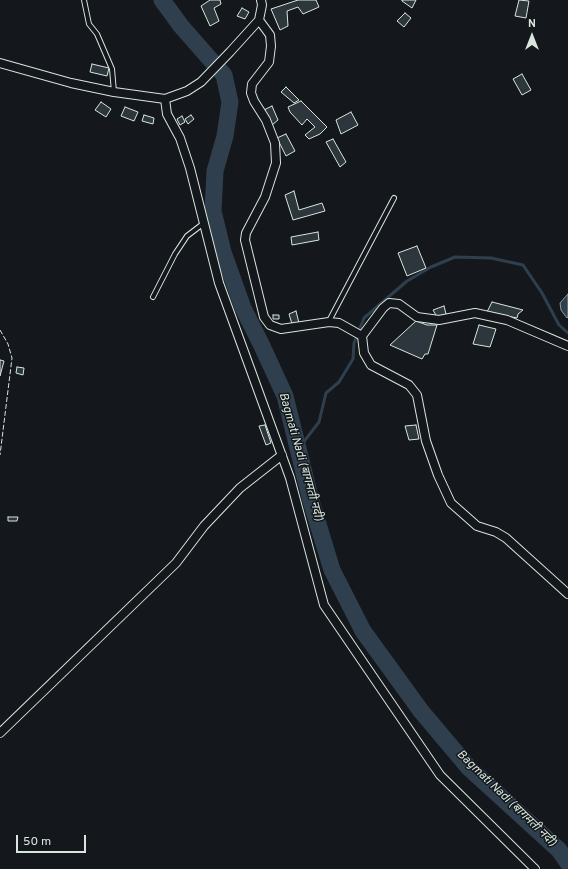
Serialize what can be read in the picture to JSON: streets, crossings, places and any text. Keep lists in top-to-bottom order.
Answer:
{
  "water": ["Bagmati Nadi (बागमती नदी)"],
  "scale_bar": "50 m",
  "north": "top"
}
